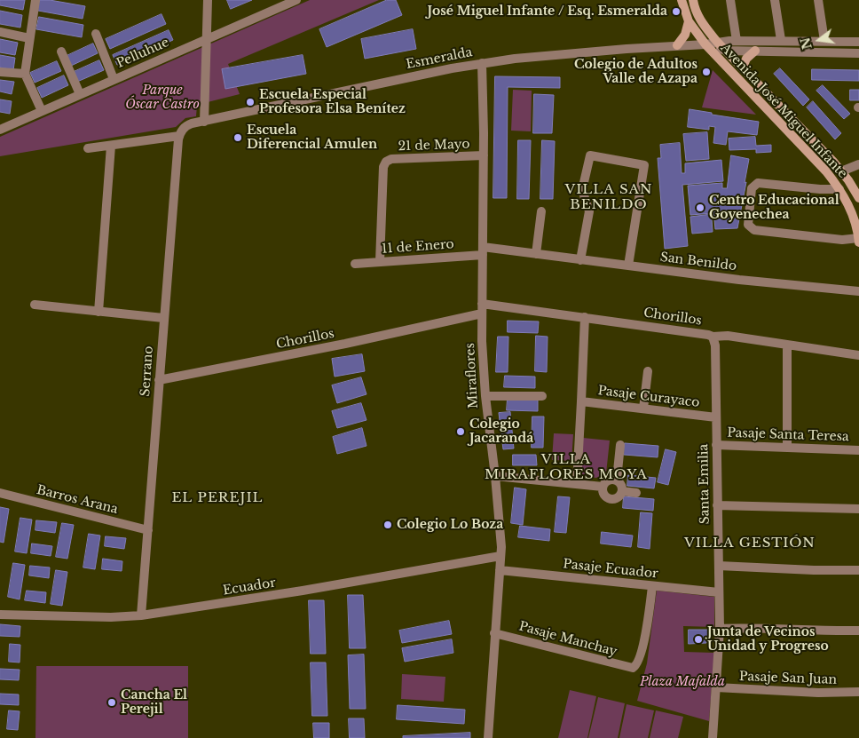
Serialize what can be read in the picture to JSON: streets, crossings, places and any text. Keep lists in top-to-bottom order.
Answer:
{
  "streets": {
    "main road": ["Avenida José Miguel Infante"],
    "street": [
      "Pelluhue",
      "Esmeralda",
      "21 de Mayo",
      "11 de Enero",
      "San Benildo",
      "Chorillos",
      "Serrano",
      "Miraflores",
      "Pasaje Curayaco",
      "Pasaje Santa Teresa",
      "Santa Emilia",
      "Barros Arana",
      "Pasaje Ecuador",
      "Ecuador",
      "Pasaje Manchay",
      "Pasaje San Juan"
    ]
  },
  "crossings": [
    ["Esmeralda", "Avenida José Miguel Infante"],
    ["Esmeralda", "Serrano"],
    ["Esmeralda", "Miraflores"],
    ["21 de Mayo", "11 de Enero"],
    ["21 de Mayo", "Miraflores"],
    ["11 de Enero", "San Benildo"],
    ["11 de Enero", "Miraflores"],
    ["San Benildo", "Miraflores"],
    ["Chorillos", "Serrano"],
    ["Chorillos", "Miraflores"],
    ["Chorillos", "Santa Emilia"],
    ["Serrano", "Barros Arana"],
    ["Serrano", "Ecuador"],
    ["Miraflores", "Pasaje Ecuador"],
    ["Miraflores", "Ecuador"],
    ["Miraflores", "Pasaje Manchay"],
    ["Pasaje Curayaco", "Santa Emilia"],
    ["Pasaje Santa Teresa", "Santa Emilia"],
    ["Santa Emilia", "Pasaje Ecuador"],
    ["Santa Emilia", "Pasaje San Juan"],
    ["Pasaje Ecuador", "Pasaje Manchay"]
  ],
  "districts": [
    "VILLA SAN BENILDO",
    "VILLA MIRAFLORES MOYA",
    "EL PEREJIL",
    "VILLA GESTIÓN"
  ],
  "parks": ["Parque Óscar Castro", "Plaza Mafalda"],
  "places": [
    "José Miguel Infante / Esq. Esmeralda",
    "Colegio de Adultos Valle de Azapa",
    "Escuela Especial Profesora Elsa Benítez",
    "Escuela Diferencial Amulen",
    "Centro Educacional Goyenechea",
    "Colegio Jacarandá",
    "Colegio Lo Boza",
    "Junta de Vecinos Unidad y Progreso",
    "Cancha El Perejil"
  ],
  "north": "left"
}
